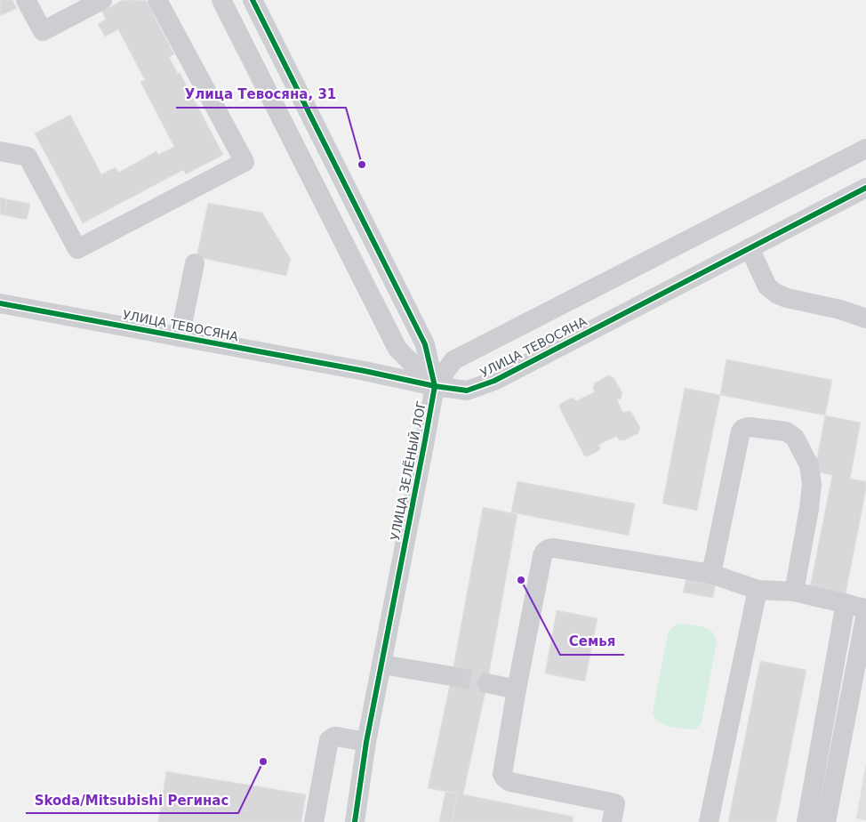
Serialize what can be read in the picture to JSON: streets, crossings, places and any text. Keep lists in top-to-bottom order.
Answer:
{
  "streets": {
    "street": ["УЛИЦА ТЕВОСЯНА", "УЛИЦА ЗЕЛЁНЫЙ ЛОГ"]
  },
  "crossings": [
    ["УЛИЦА ТЕВОСЯНА", "УЛИЦА ЗЕЛЁНЫЙ ЛОГ"]
  ],
  "places": ["Улица Тевосяна, 31", "Семья", "Skoda/Mitsubishi Регинас"]
}
